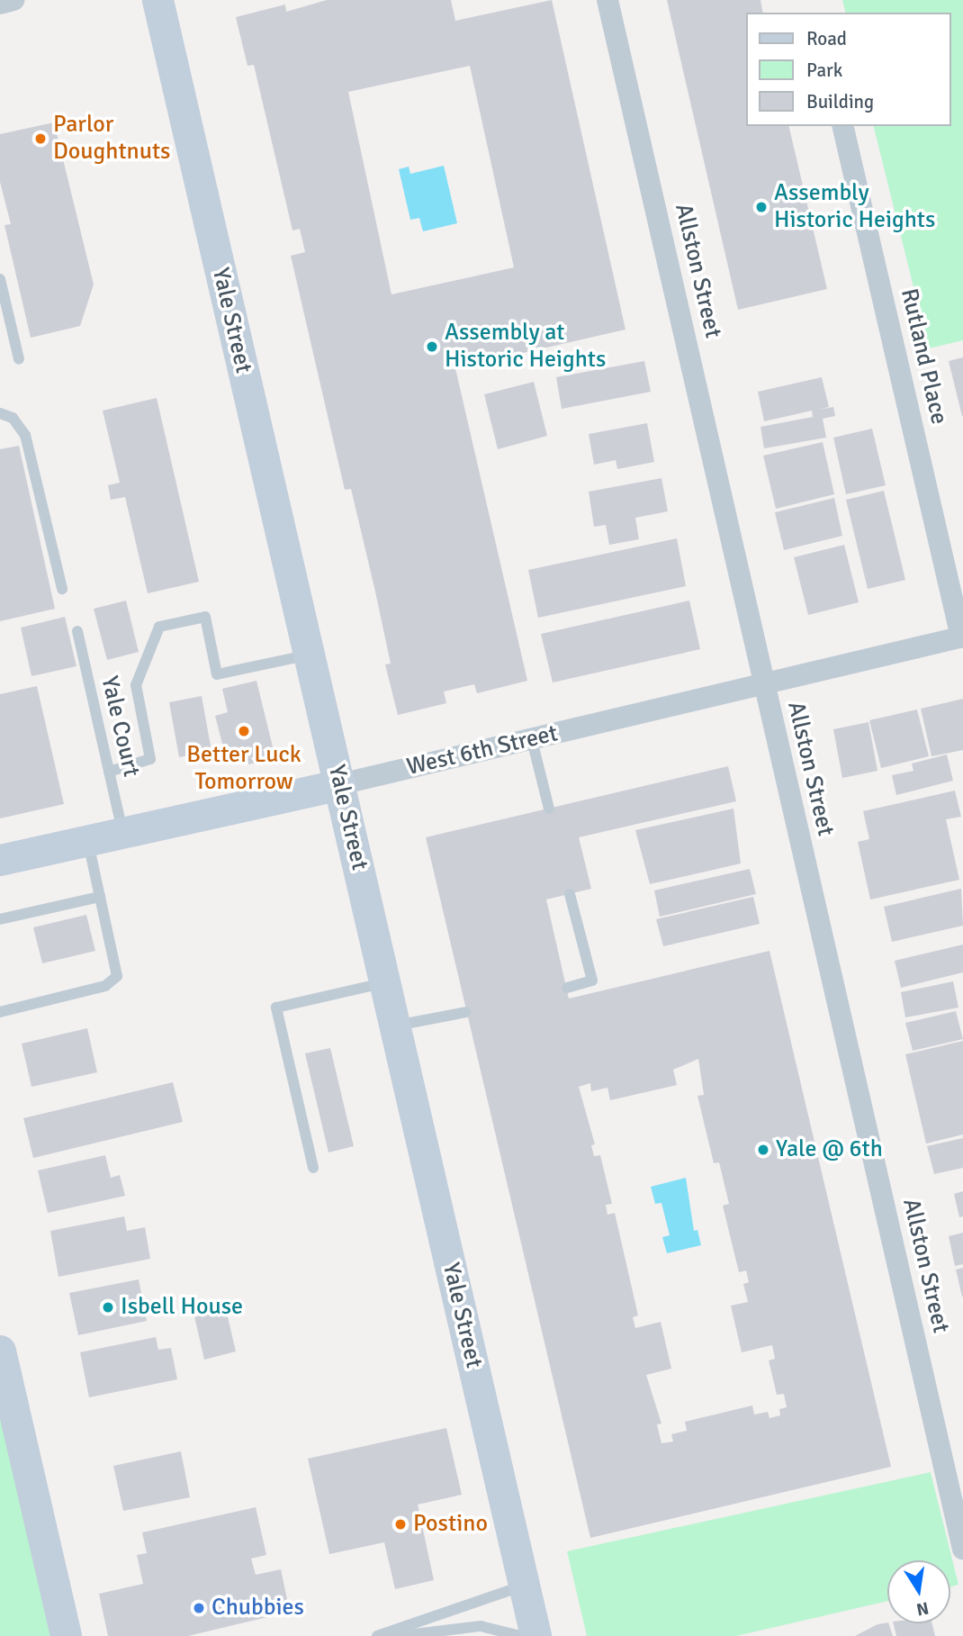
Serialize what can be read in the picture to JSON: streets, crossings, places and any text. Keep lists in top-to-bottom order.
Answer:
{
  "streets": {
    "main road": ["Yale Street", "West 6th Street"],
    "street": ["Allston Street", "Rutland Place"],
    "lane": ["Yale Court"]
  },
  "crossings": [
    ["Allston Street", "West 6th Street"],
    ["Yale Street", "West 6th Street"],
    ["Rutland Place", "West 6th Street"],
    ["Yale Court", "West 6th Street"]
  ],
  "places": [
    "Parlor Doughtnuts",
    "Assembly Historic Heights",
    "Assembly at Historic Heights",
    "Better Luck Tomorrow",
    "Yale @ 6th",
    "Isbell House",
    "Postino",
    "Chubbies"
  ],
  "legend": ["Road", "Park", "Building"],
  "north": "bottom"
}
